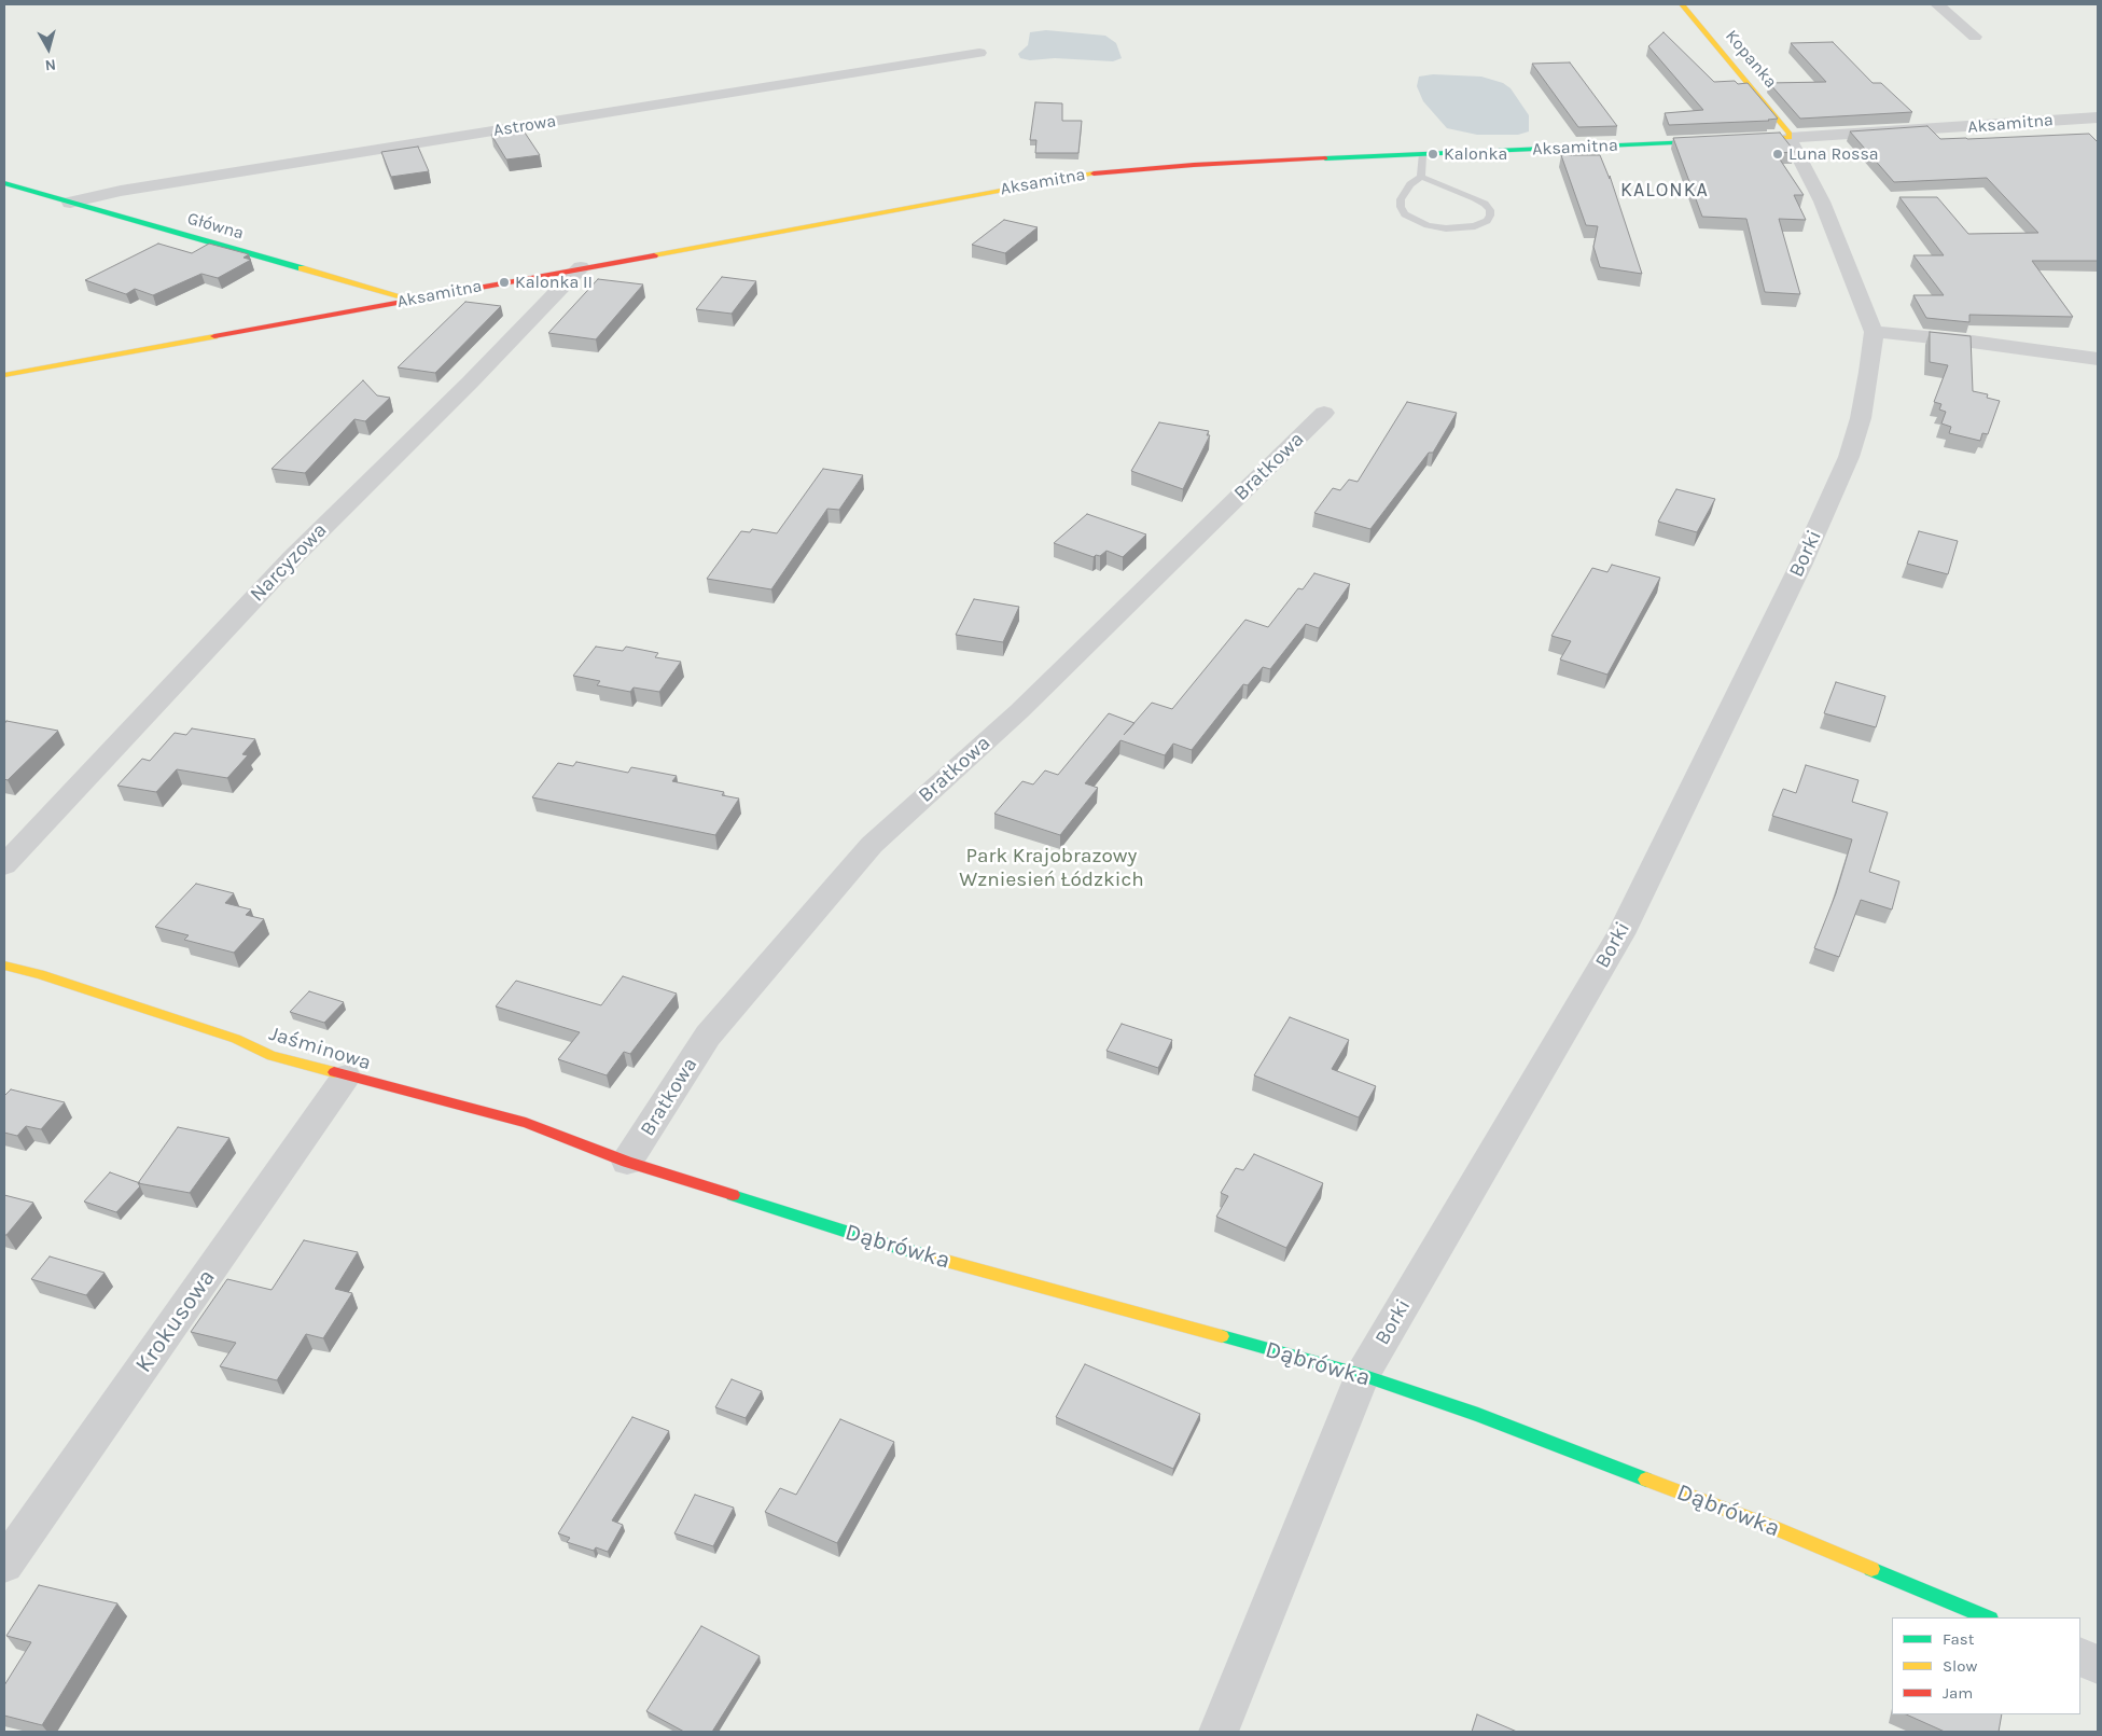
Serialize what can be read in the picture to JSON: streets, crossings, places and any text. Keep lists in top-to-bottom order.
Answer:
{
  "streets": {
    "street": [
      "Kopanka",
      "Aksamitna",
      "Astrowa",
      "Główna",
      "Bratkowa",
      "Borki",
      "Narcyzowa",
      "Jaśminowa",
      "Dąbrówka",
      "Krokusowa"
    ]
  },
  "crossings": [
    ["Kopanka", "Aksamitna"],
    ["Kopanka", "Borki"],
    ["Aksamitna", "Główna"],
    ["Aksamitna", "Borki"],
    ["Aksamitna", "Narcyzowa"],
    ["Astrowa", "Główna"],
    ["Bratkowa", "Jaśminowa"],
    ["Bratkowa", "Dąbrówka"],
    ["Borki", "Dąbrówka"],
    ["Jaśminowa", "Dąbrówka"],
    ["Jaśminowa", "Krokusowa"]
  ],
  "districts": ["KALONKA"],
  "parks": ["Park Krajobrazowy Wzniesień Łódzkich"],
  "places": ["Kalonka", "Luna Rossa", "Kalonka II"],
  "legend": ["Fast", "Slow", "Jam"],
  "north": "bottom"
}
